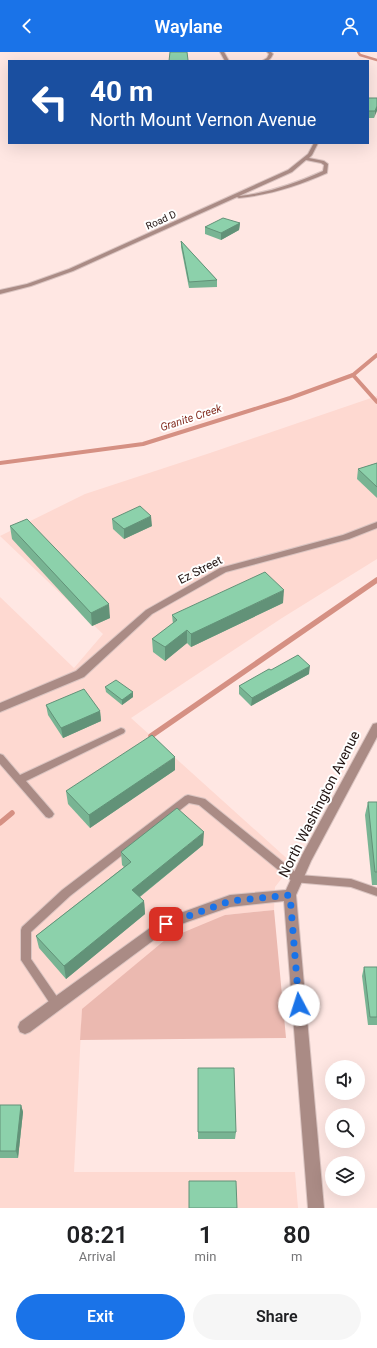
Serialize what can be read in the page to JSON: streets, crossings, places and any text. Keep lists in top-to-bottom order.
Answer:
{
  "streets": {
    "street": ["Ez Street", "North Washington Avenue"],
    "lane": ["Road D"]
  },
  "water": ["Granite Creek"],
  "page": {
    "header": "Waylane",
    "turn": ["40 m", "North Mount Vernon Avenue"],
    "eta": [
      "08:21",
      "Arrival",
      "1",
      "min",
      "80",
      "m"
    ],
    "buttons": ["Exit", "Share"]
  }
}
